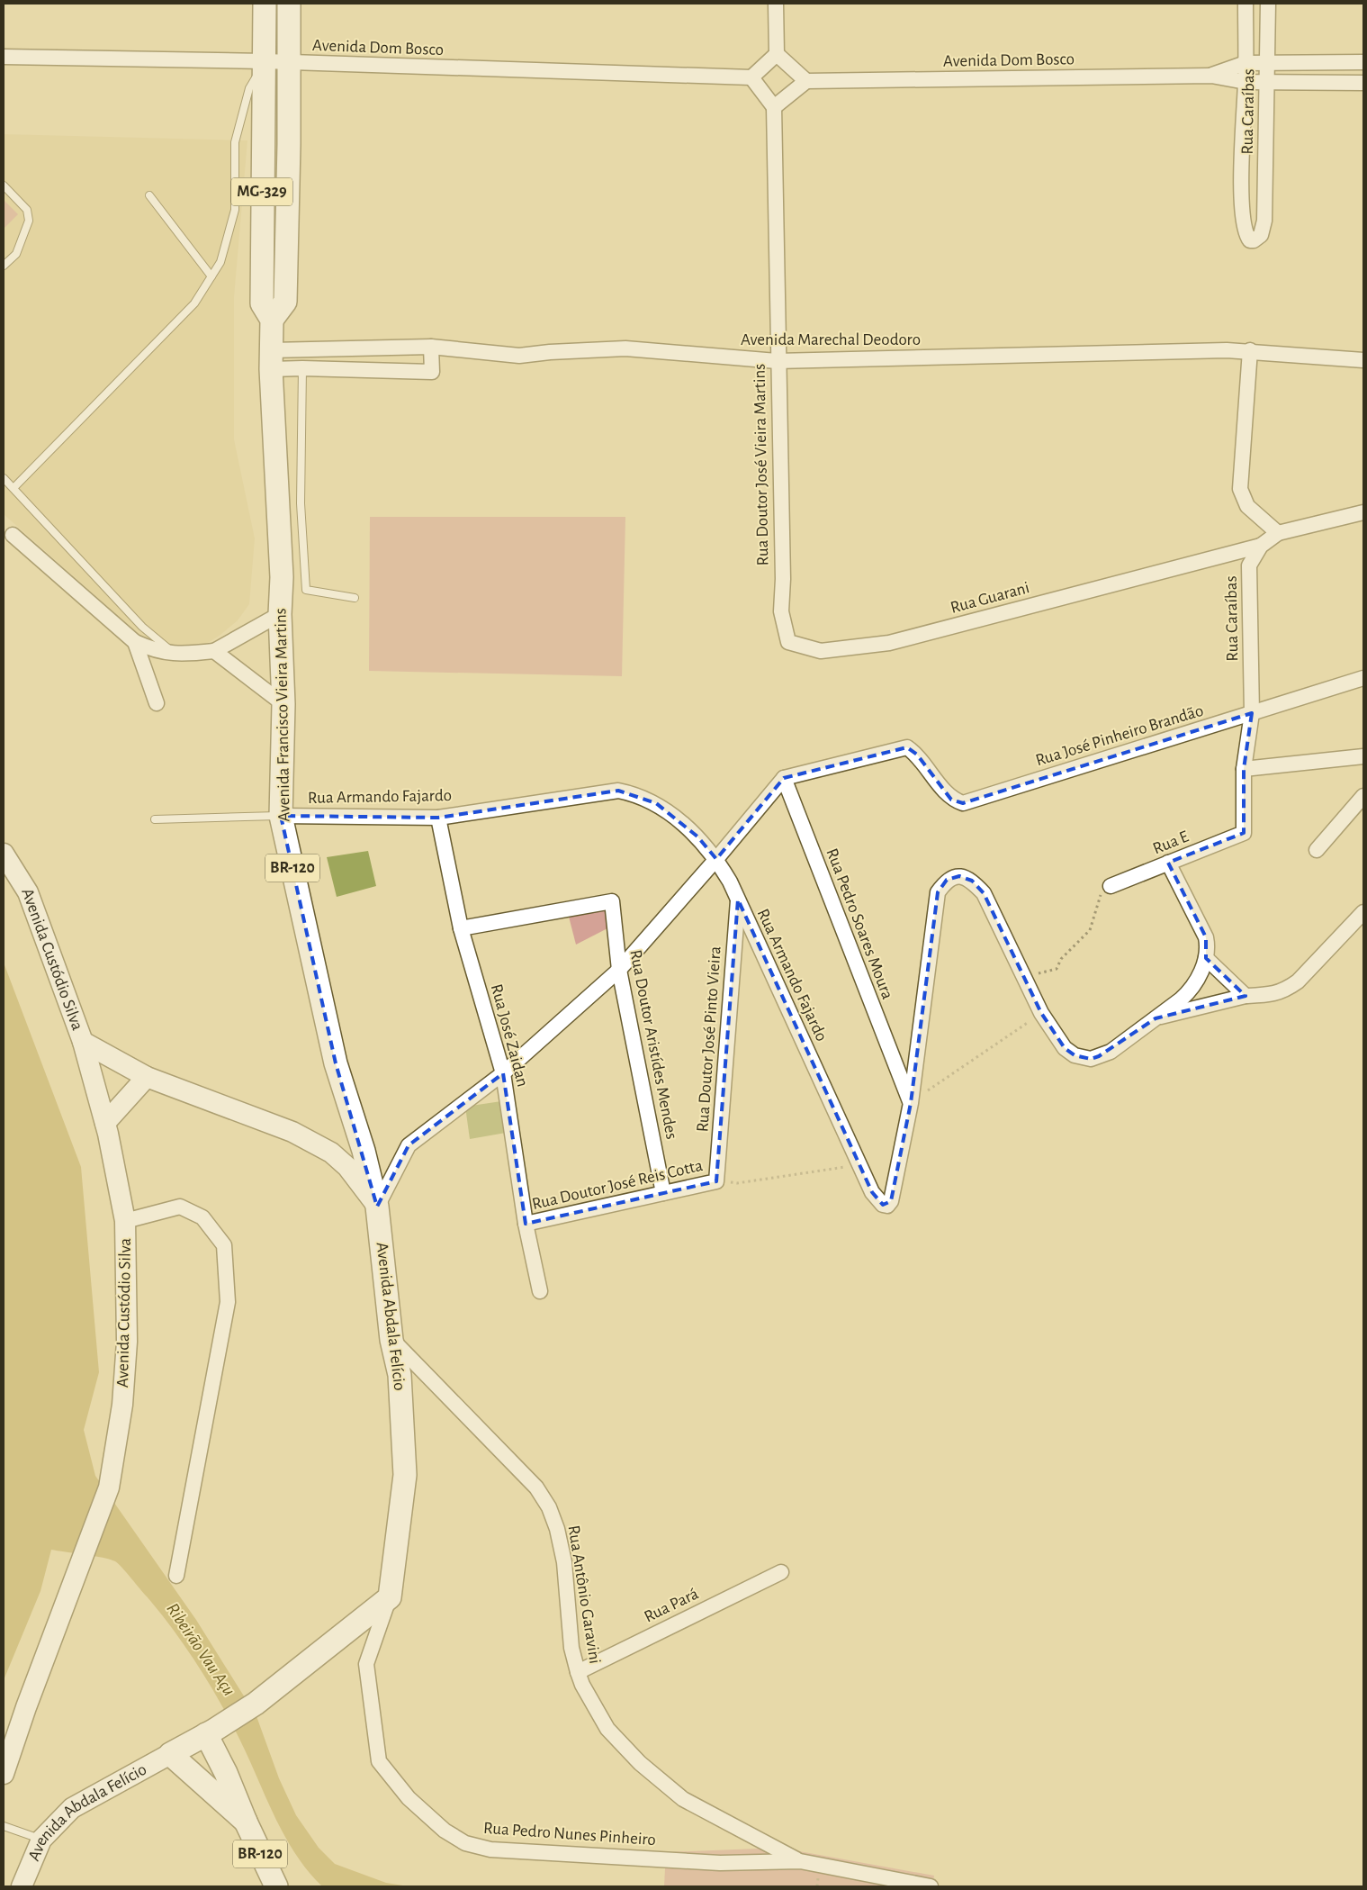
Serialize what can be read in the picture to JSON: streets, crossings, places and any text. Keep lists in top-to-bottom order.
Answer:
{
  "streets": {
    "main road": [
      "MG-329",
      "Avenida Francisco Vieira Martins",
      "BR-120",
      "Avenida Custódio Silva",
      "Avenida Abdala Felício"
    ],
    "street": [
      "Avenida Dom Bosco",
      "Rua Caraíbas",
      "Avenida Marechal Deodoro",
      "Rua Doutor José Vieira Martins",
      "Rua Guarani",
      "Rua José Pinheiro Brandão",
      "Rua Armando Fajardo",
      "Rua E",
      "Rua Pedro Soares Moura",
      "Rua José Zaidan",
      "Rua Doutor José Pinto Vieira",
      "Rua Doutor Aristídes Mendes",
      "Rua Doutor José Reis Cotta",
      "Rua Antônio Garavini",
      "Rua Pará",
      "Rua Pedro Nunes Pinheiro"
    ]
  },
  "crossings": [
    ["Avenida Dom Bosco", "Rua Caraíbas"],
    ["Avenida Dom Bosco", "Avenida Francisco Vieira Martins"],
    ["Rua Caraíbas", "Rua Guarani"],
    ["Rua Caraíbas", "Rua José Pinheiro Brandão"],
    ["Rua Caraíbas", "Rua E"],
    ["Avenida Marechal Deodoro", "Rua Doutor José Vieira Martins"],
    ["Avenida Marechal Deodoro", "Avenida Francisco Vieira Martins"],
    ["Rua Doutor José Vieira Martins", "Rua Guarani"],
    ["Avenida Francisco Vieira Martins", "Rua Armando Fajardo"],
    ["Avenida Francisco Vieira Martins", "Avenida Abdala Felício"],
    ["Rua José Pinheiro Brandão", "Rua Pedro Soares Moura"],
    ["Rua Armando Fajardo", "Rua Pedro Soares Moura"],
    ["Rua Armando Fajardo", "Rua José Zaidan"],
    ["Rua Armando Fajardo", "Rua Doutor José Pinto Vieira"],
    ["Rua José Zaidan", "Rua Doutor Aristídes Mendes"],
    ["Rua José Zaidan", "Rua Doutor José Reis Cotta"],
    ["Rua Doutor José Pinto Vieira", "Rua Doutor José Reis Cotta"],
    ["Rua Doutor Aristídes Mendes", "Rua Doutor José Reis Cotta"],
    ["Avenida Abdala Felício", "Rua Antônio Garavini"],
    ["Avenida Abdala Felício", "Rua Pedro Nunes Pinheiro"],
    ["Rua Antônio Garavini", "Rua Pará"],
    ["Rua Antônio Garavini", "Rua Pedro Nunes Pinheiro"]
  ],
  "water": ["Ribeirão Vau Açu"]
}
